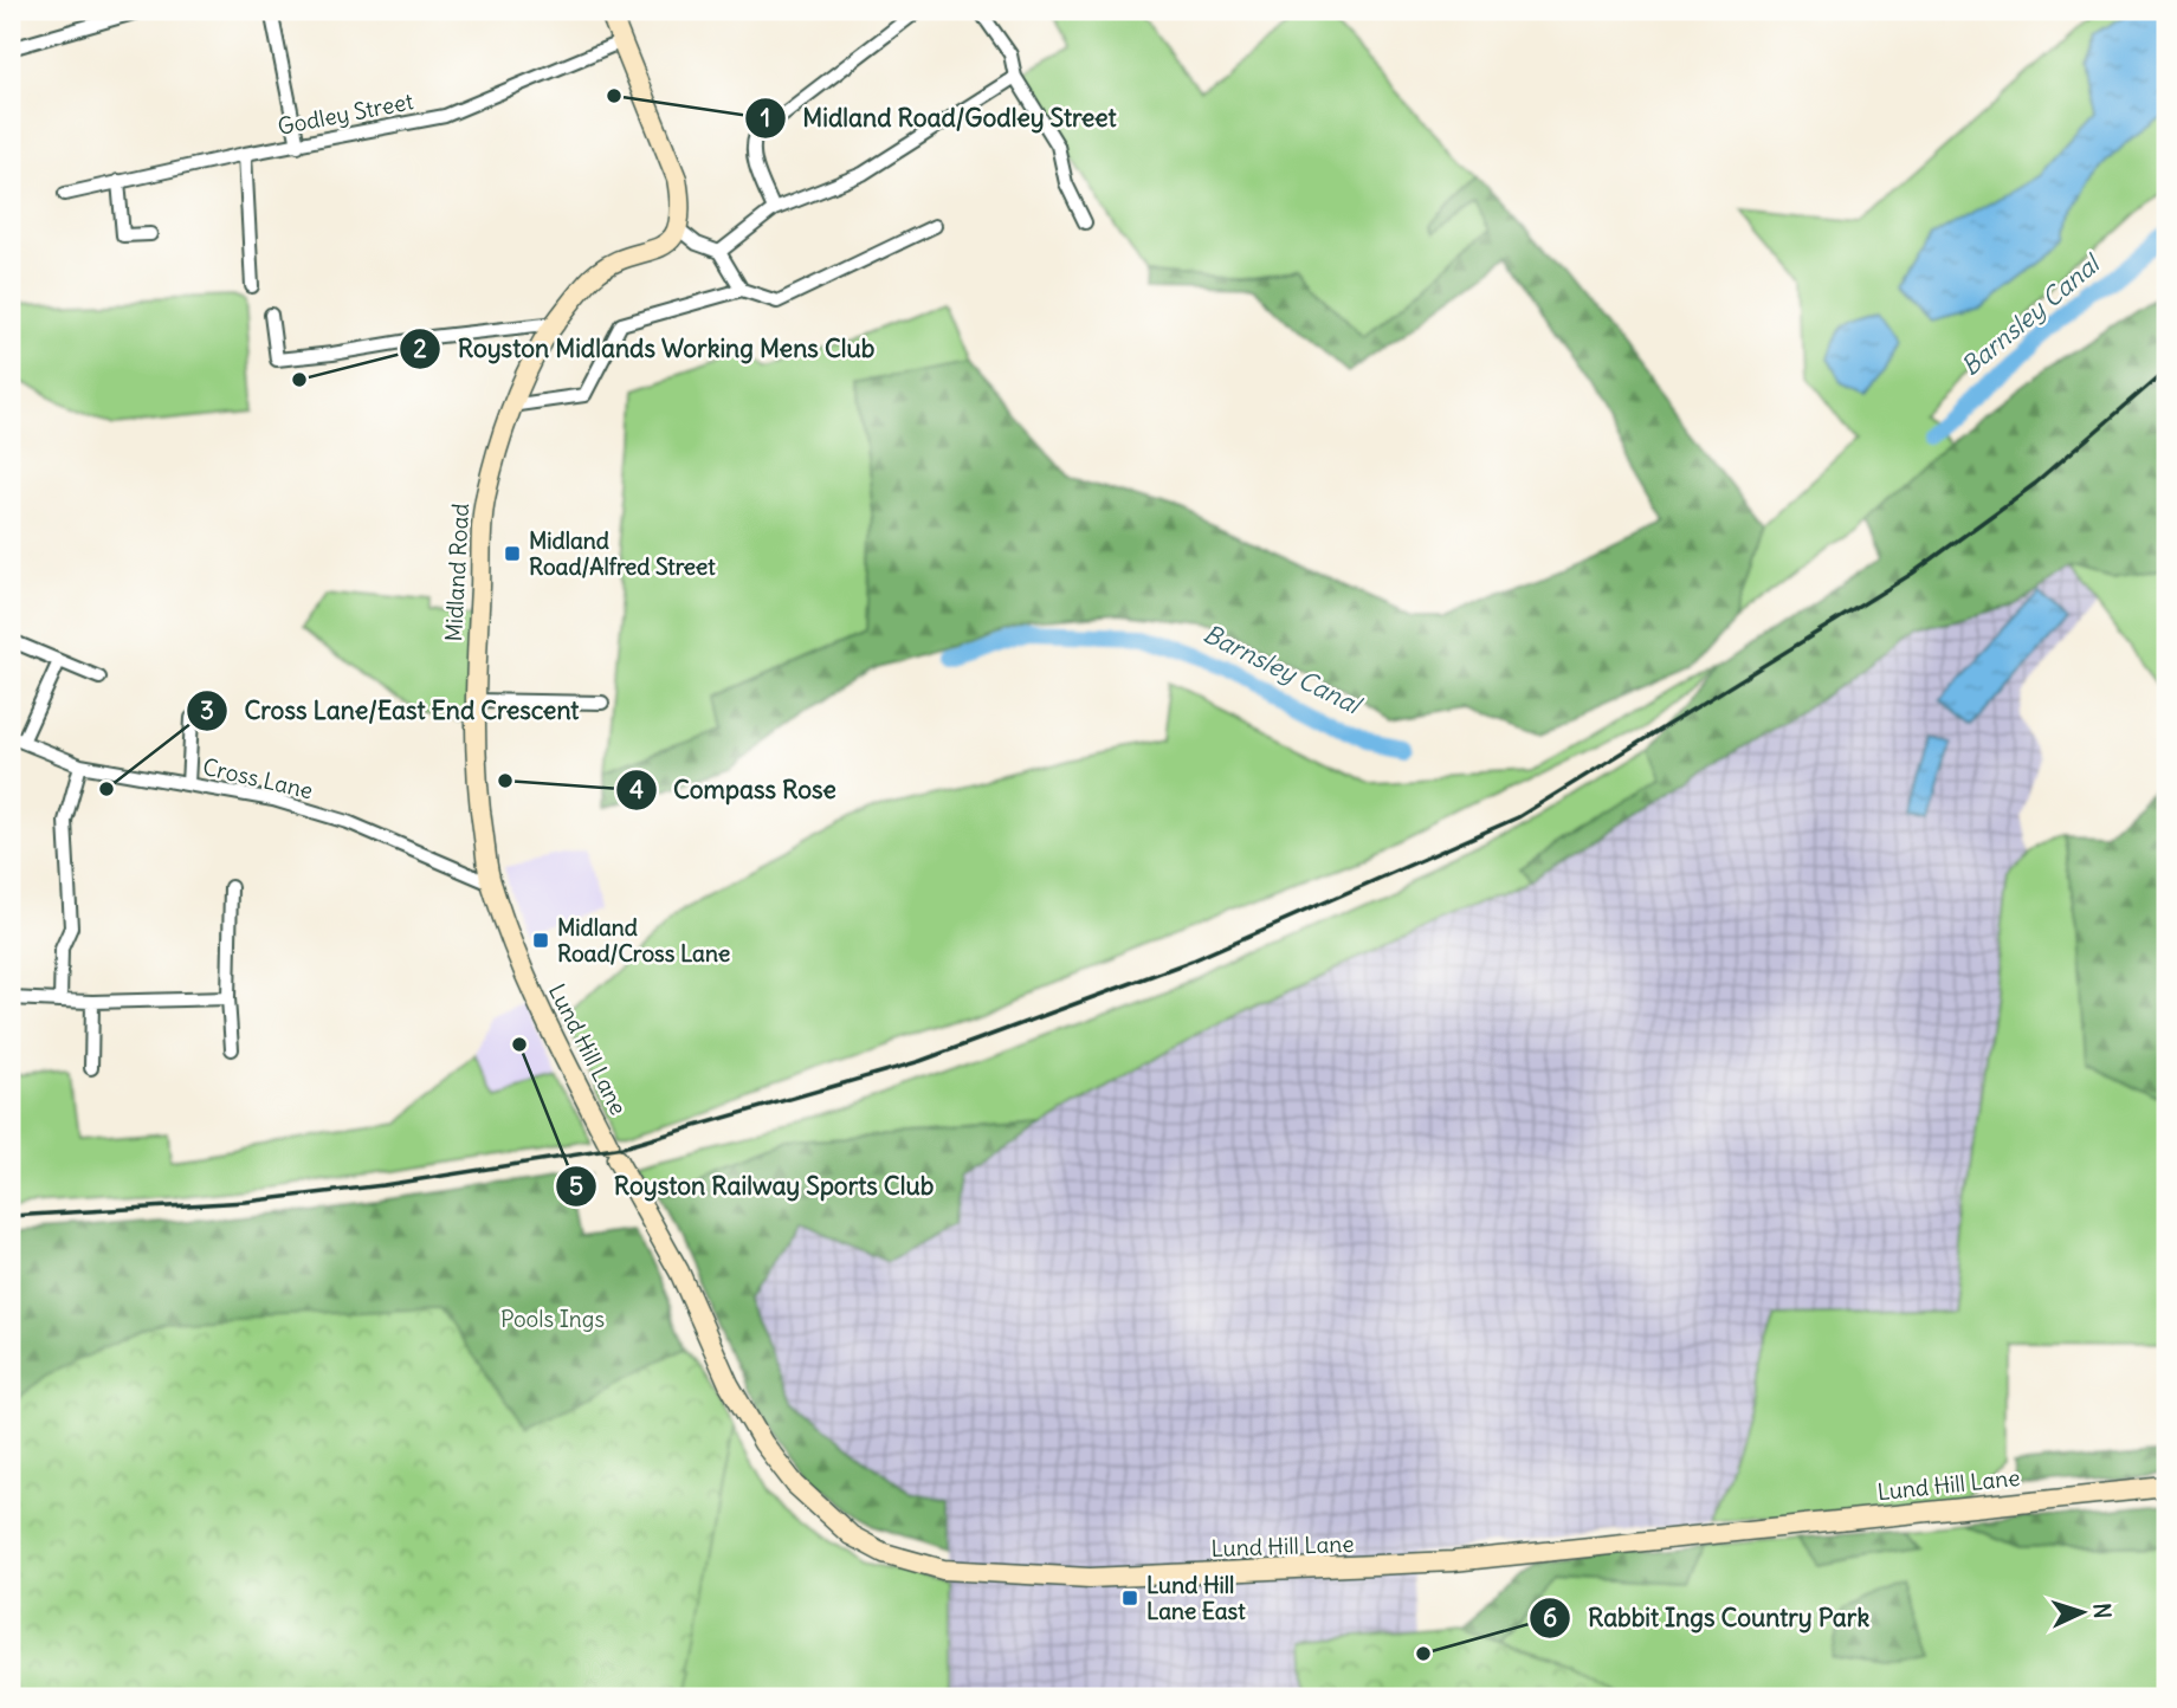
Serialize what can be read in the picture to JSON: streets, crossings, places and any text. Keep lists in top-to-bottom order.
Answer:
{
  "streets": {
    "main road": ["Midland Road", "Lund Hill Lane"],
    "street": ["Godley Street", "Cross Lane"]
  },
  "crossings": [
    ["Midland Road", "Cross Lane"],
    ["Midland Road", "Lund Hill Lane"],
    ["Cross Lane", "Lund Hill Lane"]
  ],
  "water": ["Barnsley Canal"],
  "parks": ["Pools Ings"],
  "places": {
    "other": [
      "Midland Road/Godley Street",
      "Royston Midlands Working Mens Club",
      "Compass Rose",
      "Cross Lane/East End Crescent",
      "Royston Railway Sports Club",
      "Rabbit Ings Country Park"
    ],
    "transit": ["Midland Road/Alfred Street", "Midland Road/Cross Lane", "Lund Hill Lane East"]
  },
  "north": "right"
}
